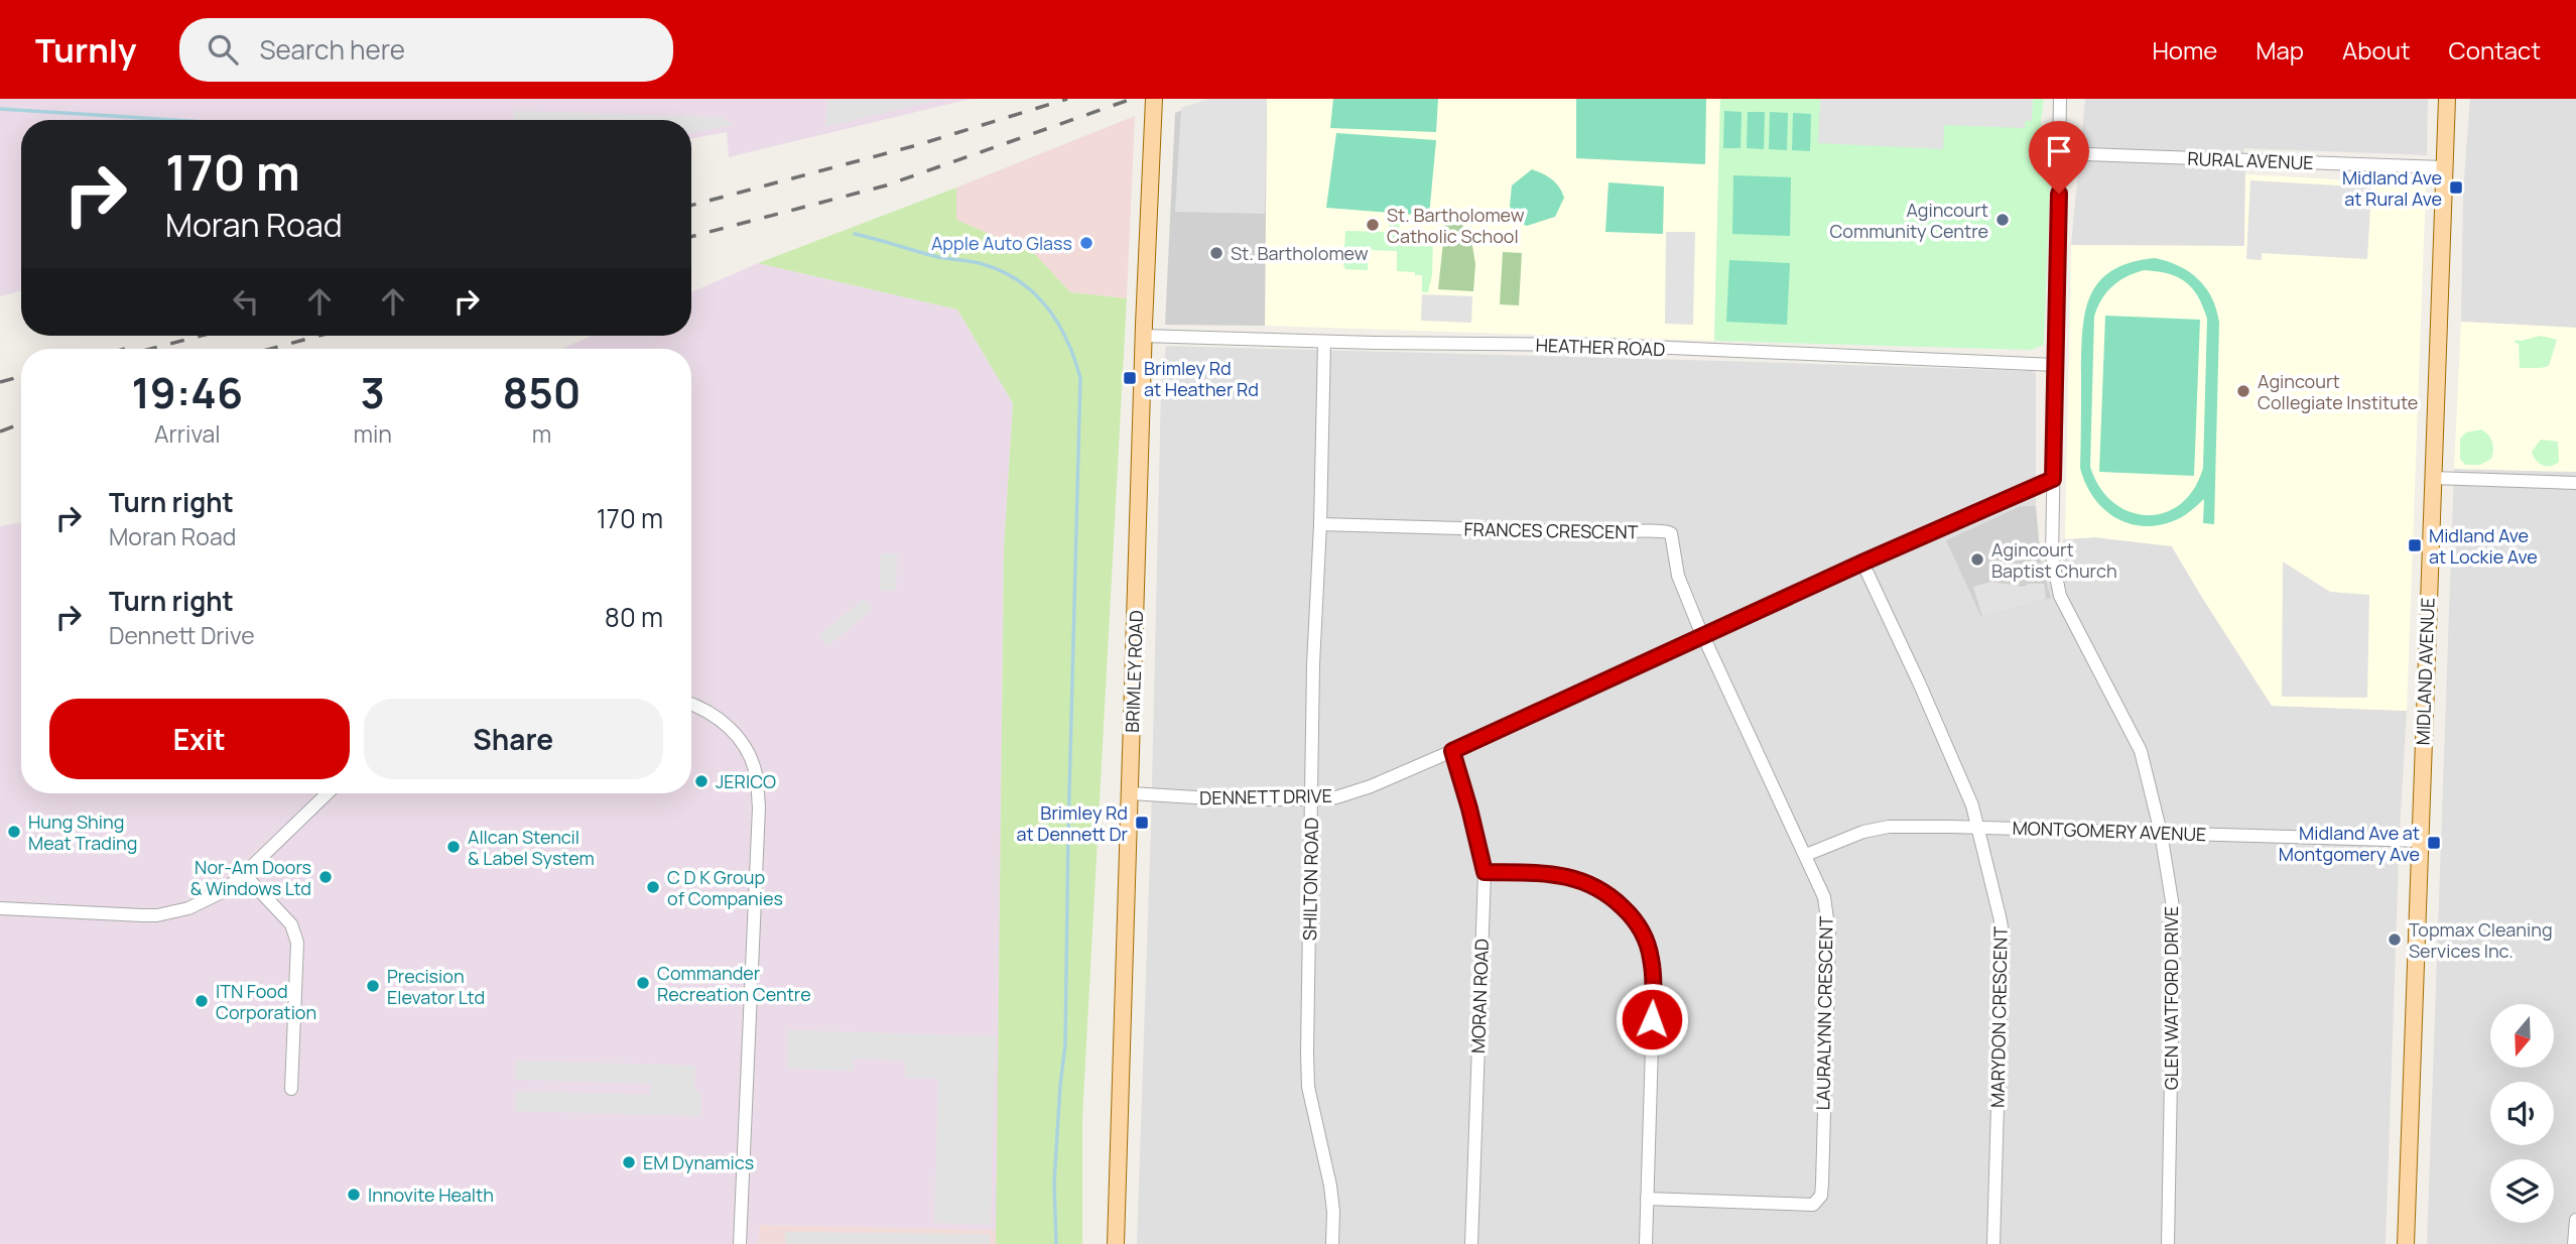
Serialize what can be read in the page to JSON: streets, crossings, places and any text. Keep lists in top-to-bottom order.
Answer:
{
  "streets": {
    "main road": ["BRIMLEY ROAD", "MIDLAND AVENUE"],
    "street": [
      "RURAL AVENUE",
      "HEATHER ROAD",
      "FRANCES CRESCENT",
      "DENNETT DRIVE",
      "MONTGOMERY AVENUE",
      "SHILTON ROAD",
      "MORAN ROAD",
      "GLEN WATFORD DRIVE",
      "LAURALYNN CRESCENT",
      "MARYDON CRESCENT"
    ]
  },
  "crossings": [
    ["RURAL AVENUE", "MIDLAND AVENUE"],
    ["RURAL AVENUE", "GLEN WATFORD DRIVE"],
    ["HEATHER ROAD", "BRIMLEY ROAD"],
    ["HEATHER ROAD", "SHILTON ROAD"],
    ["HEATHER ROAD", "GLEN WATFORD DRIVE"],
    ["FRANCES CRESCENT", "DENNETT DRIVE"],
    ["FRANCES CRESCENT", "SHILTON ROAD"],
    ["FRANCES CRESCENT", "LAURALYNN CRESCENT"],
    ["BRIMLEY ROAD", "DENNETT DRIVE"],
    ["MIDLAND AVENUE", "MONTGOMERY AVENUE"],
    ["DENNETT DRIVE", "SHILTON ROAD"],
    ["DENNETT DRIVE", "MORAN ROAD"],
    ["DENNETT DRIVE", "GLEN WATFORD DRIVE"],
    ["DENNETT DRIVE", "LAURALYNN CRESCENT"],
    ["DENNETT DRIVE", "MARYDON CRESCENT"],
    ["MONTGOMERY AVENUE", "GLEN WATFORD DRIVE"],
    ["MONTGOMERY AVENUE", "LAURALYNN CRESCENT"],
    ["MONTGOMERY AVENUE", "MARYDON CRESCENT"]
  ],
  "places": {
    "transit": [
      "Midland Ave at Rural Ave",
      "Brimley Rd at Heather Rd",
      "Midland Ave at Lockie Ave",
      "Brimley Rd at Dennett Dr",
      "Midland Ave at Montgomery Ave"
    ],
    "other": [
      "Agincourt Community Centre",
      "St. Bartholomew Catholic School",
      "Apple Auto Glass",
      "St. Bartholomew",
      "Agincourt Collegiate Institute",
      "Agincourt Baptist Church",
      "JERICO",
      "Hung Shing Meat Trading",
      "Allcan Stencil & Label System",
      "Nor-Am Doors & Windows Ltd",
      "C D K Group of Companies",
      "Topmax Cleaning Services Inc.",
      "Commander Recreation Centre",
      "Precision Elevator Ltd",
      "ITN Food Corporation",
      "EM Dynamics",
      "Innovite Health"
    ]
  },
  "north": "bottom",
  "page": {
    "header": "Turnly",
    "search": "Search here",
    "nav": [
      "Home",
      "Map",
      "About",
      "Contact"
    ],
    "turn": ["170 m", "Moran Road"],
    "eta": [
      "19:46",
      "Arrival",
      "3",
      "min",
      "850",
      "m"
    ],
    "list": [
      {
        "name": "Turn right",
        "note": "Moran Road",
        "value": "170 m"
      },
      {
        "name": "Turn right",
        "note": "Dennett Drive",
        "value": "80 m"
      }
    ],
    "buttons": ["Exit", "Share"]
  }
}
